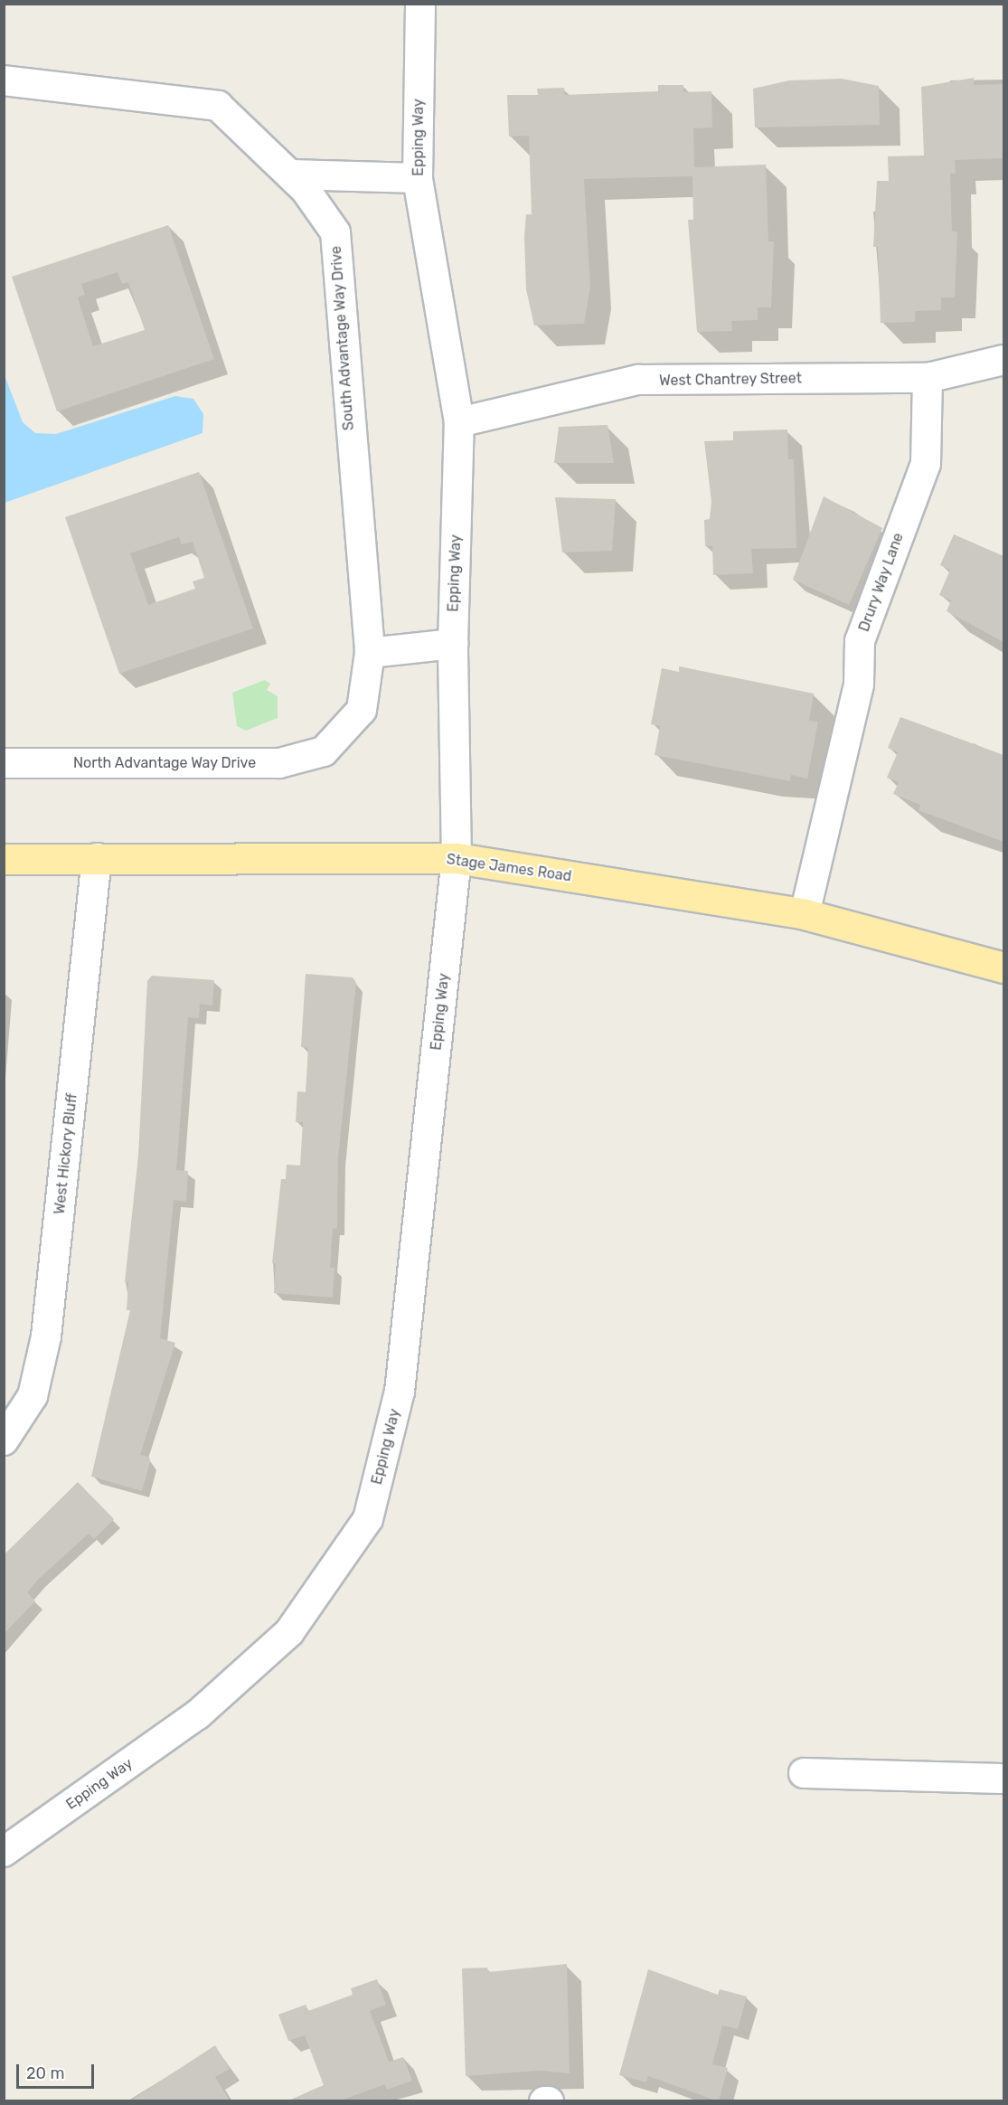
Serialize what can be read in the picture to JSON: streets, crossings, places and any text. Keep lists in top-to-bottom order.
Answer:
{
  "streets": {
    "main road": ["Stage James Road"],
    "street": [
      "Epping Way",
      "South Advantage Way Drive",
      "West Chantrey Street",
      "Drury Way Lane",
      "North Advantage Way Drive",
      "West Hickory Bluff"
    ]
  },
  "crossings": [
    ["Epping Way", "West Chantrey Street"],
    ["Epping Way", "Stage James Road"],
    ["South Advantage Way Drive", "North Advantage Way Drive"],
    ["West Chantrey Street", "Drury Way Lane"],
    ["Drury Way Lane", "Stage James Road"],
    ["Stage James Road", "West Hickory Bluff"]
  ],
  "scale_bar": "20 m"
}
